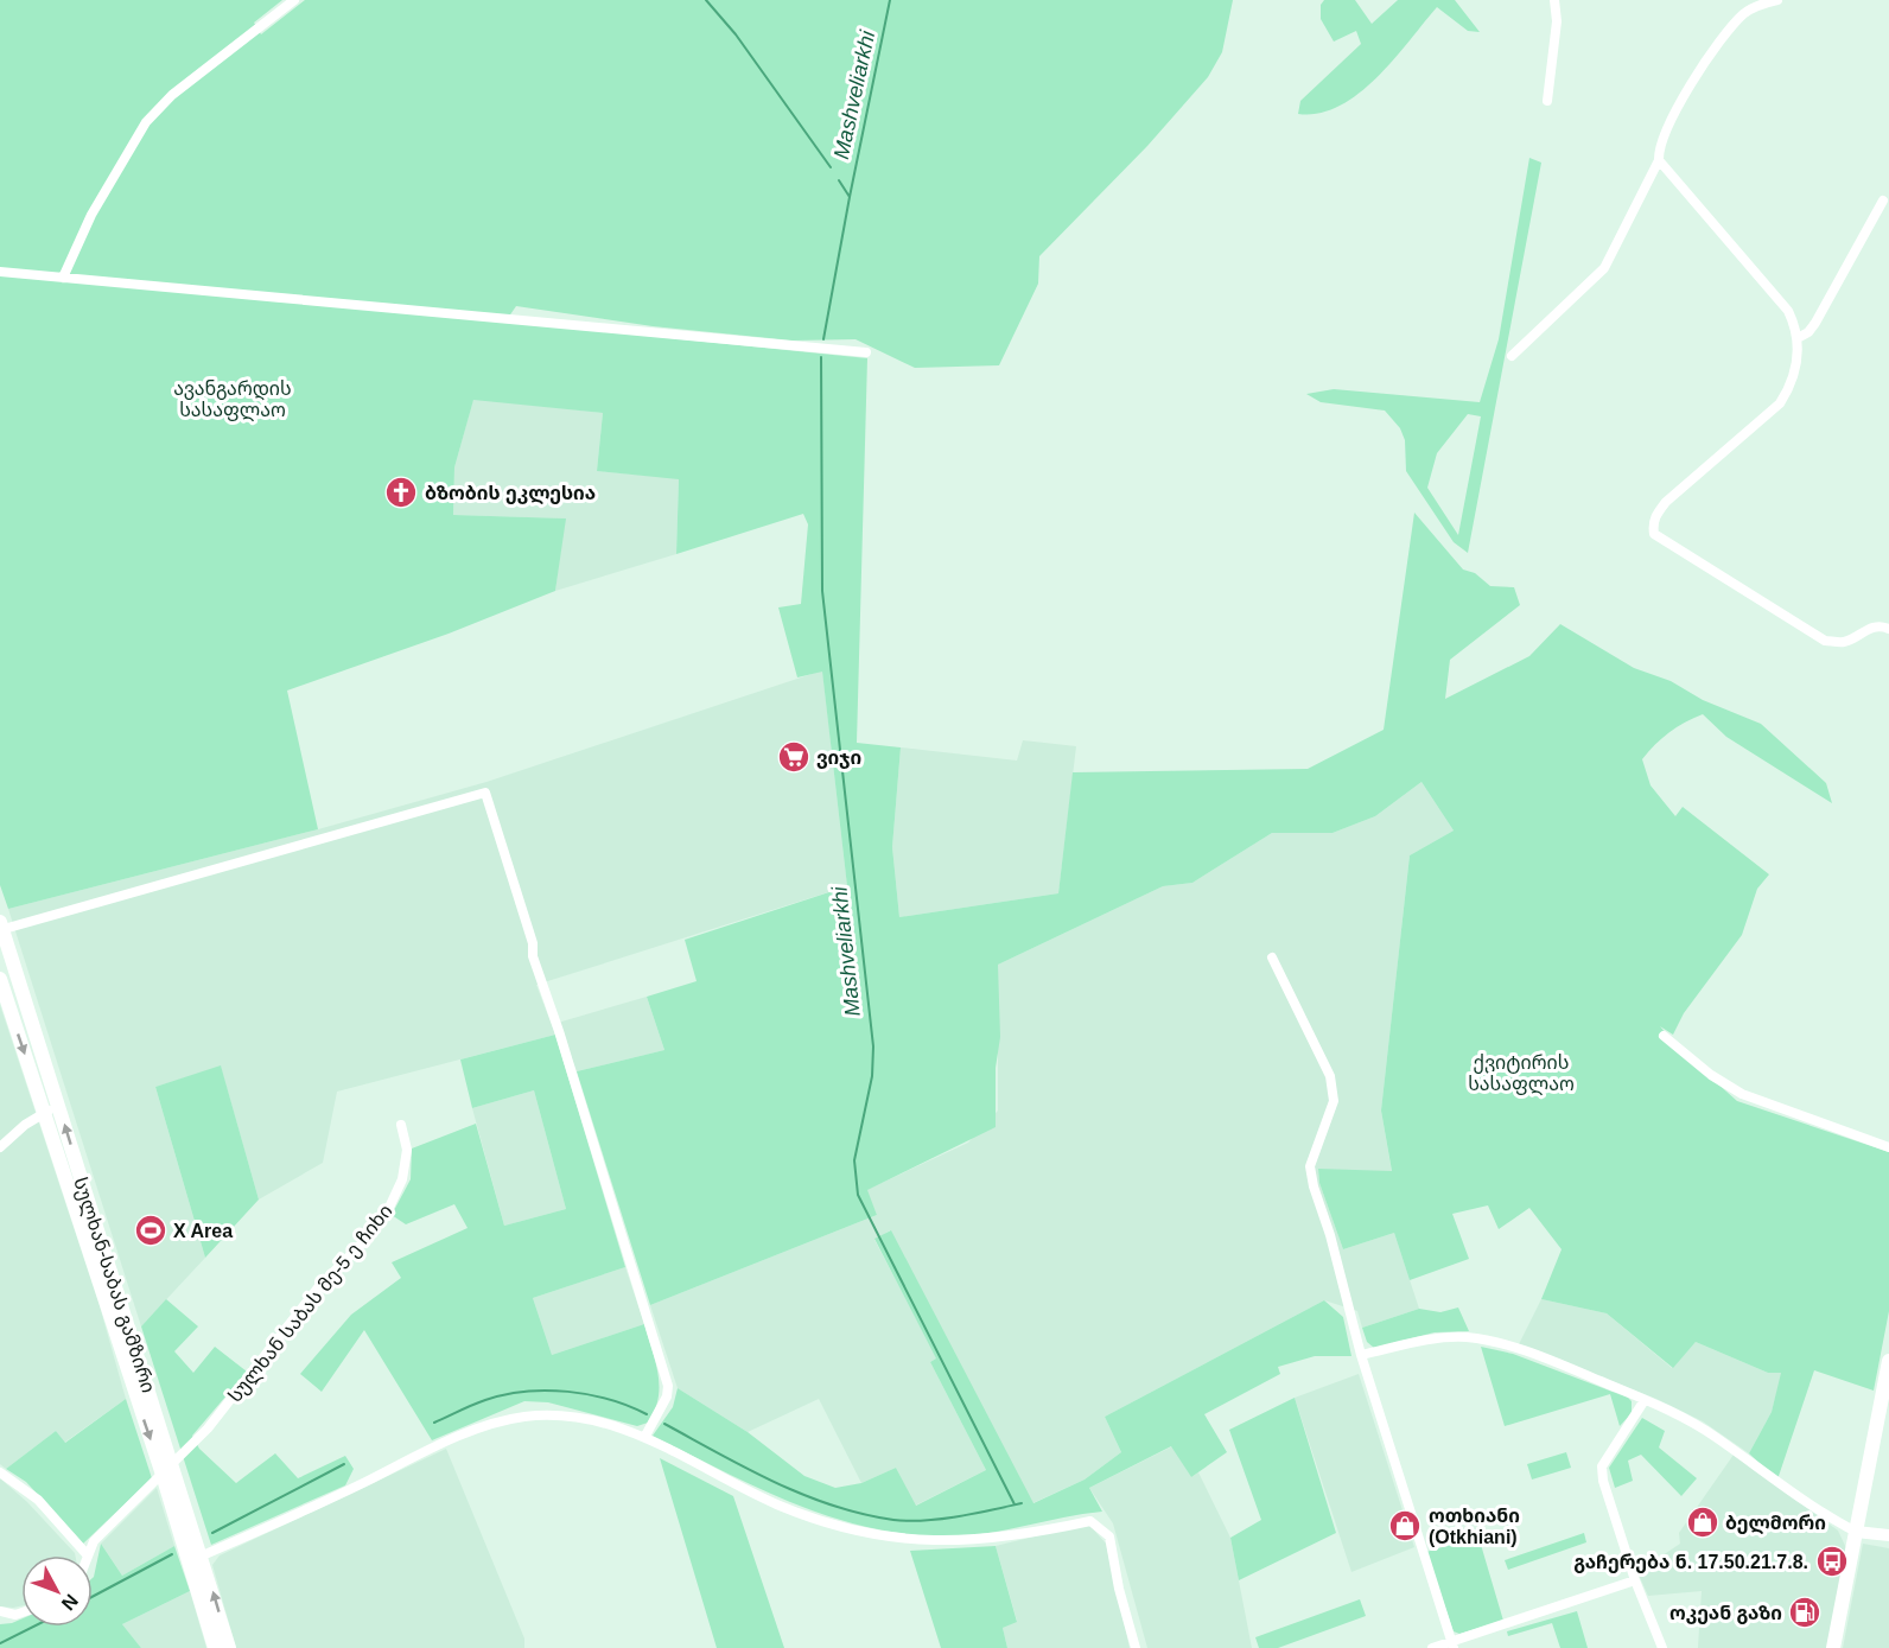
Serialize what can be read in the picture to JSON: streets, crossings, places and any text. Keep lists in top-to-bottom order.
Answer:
{
  "streets": {
    "main road": ["სულხან-საბას გამზირი"],
    "street": ["სულხან საბას მე-5 ე ჩიხი"]
  },
  "crossings": [
    ["სულხან-საბას გამზირი", "სულხან საბას მე-5 ე ჩიხი"]
  ],
  "water": ["Mashveliarkhi"],
  "parks": ["ავანგარდის სასაფლაო", "ქვიტირის სასაფლაო"],
  "places": {
    "church": ["ბზობის ეკლესია"],
    "supermarket": ["ვიჯი"],
    "sports": ["X Area"],
    "shop": ["ბელმორი", "ოთხიანი (Otkhiani)"],
    "bus stop": ["გაჩერება ნ. 17.50.21.7.8."],
    "fuel station": ["ოკეან გაზი"]
  },
  "north": "bottom right"
}
